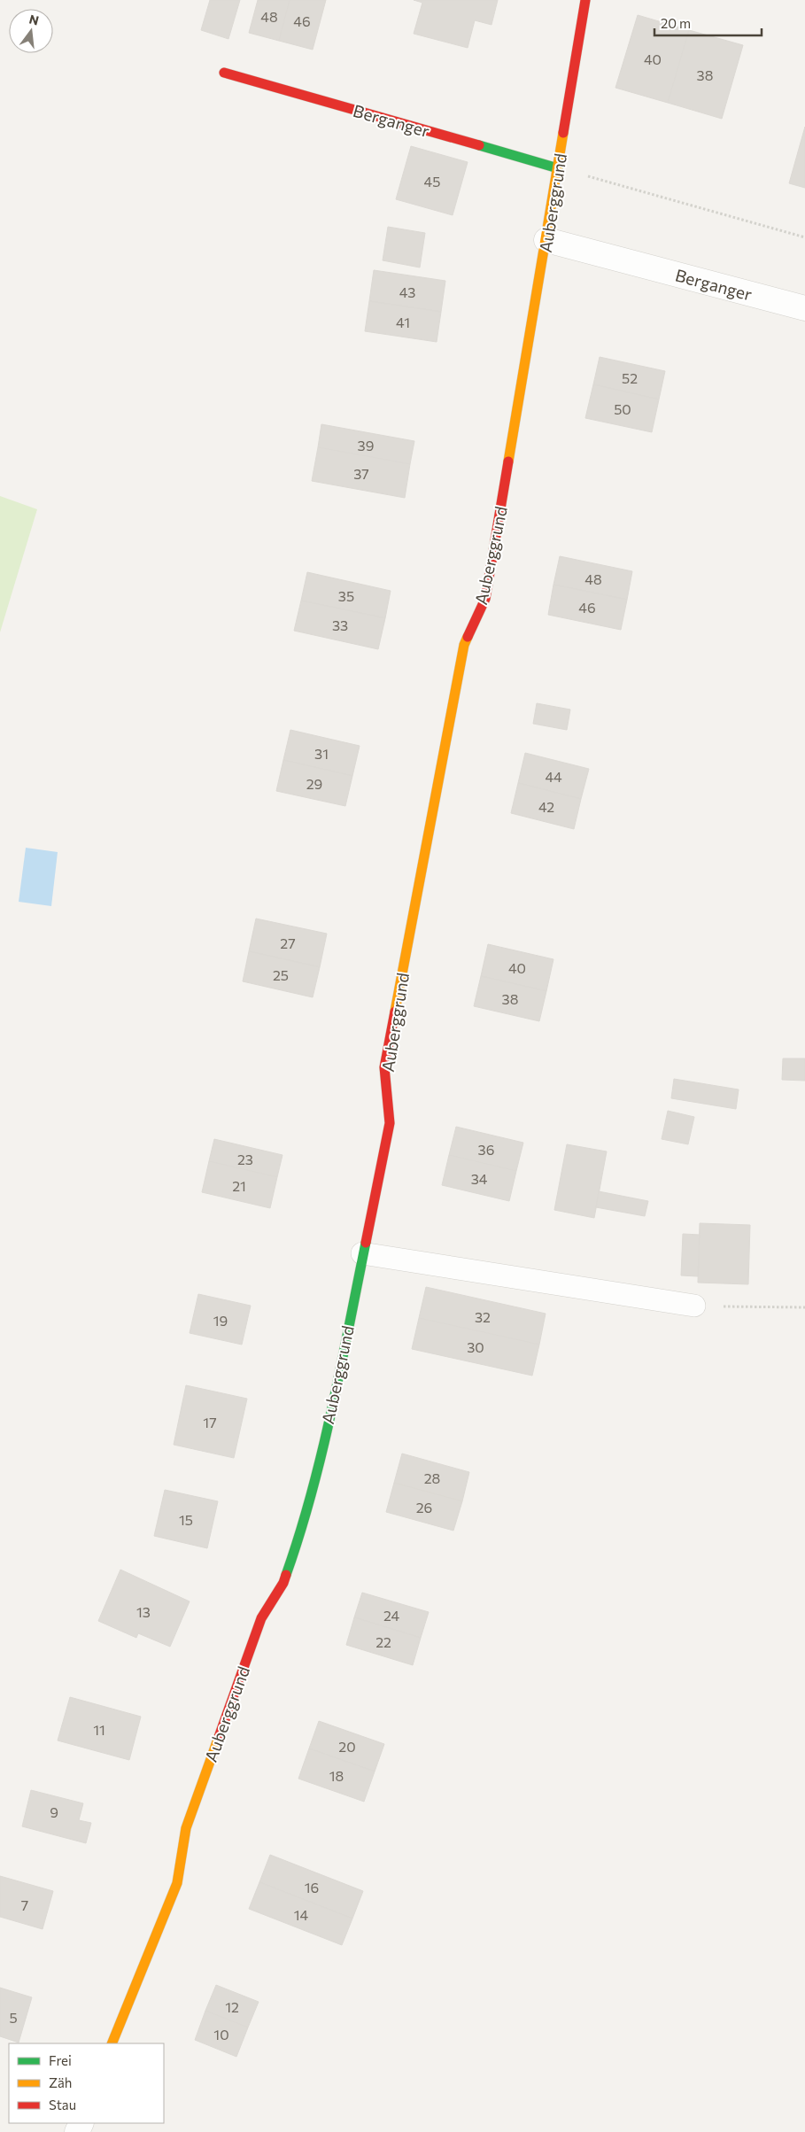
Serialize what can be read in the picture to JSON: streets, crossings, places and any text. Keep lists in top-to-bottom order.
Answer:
{
  "streets": {
    "street": ["Berganger", "Auberggrund"]
  },
  "crossings": [
    ["Berganger", "Auberggrund"]
  ],
  "house_numbers": [
    "48",
    "46",
    "40",
    "38",
    "45",
    "43",
    "41",
    "52",
    "50",
    "39",
    "37",
    "48",
    "35",
    "46",
    "33",
    "31",
    "44",
    "29",
    "42",
    "27",
    "40",
    "25",
    "38",
    "36",
    "23",
    "34",
    "21",
    "32",
    "19",
    "30",
    "17",
    "28",
    "26",
    "15",
    "13",
    "24",
    "22",
    "11",
    "20",
    "18",
    "9",
    "16",
    "7",
    "14",
    "12",
    "5",
    "10"
  ],
  "legend": ["Frei", "Zäh", "Stau"],
  "scale_bar": "20 m",
  "north": "top"
}
